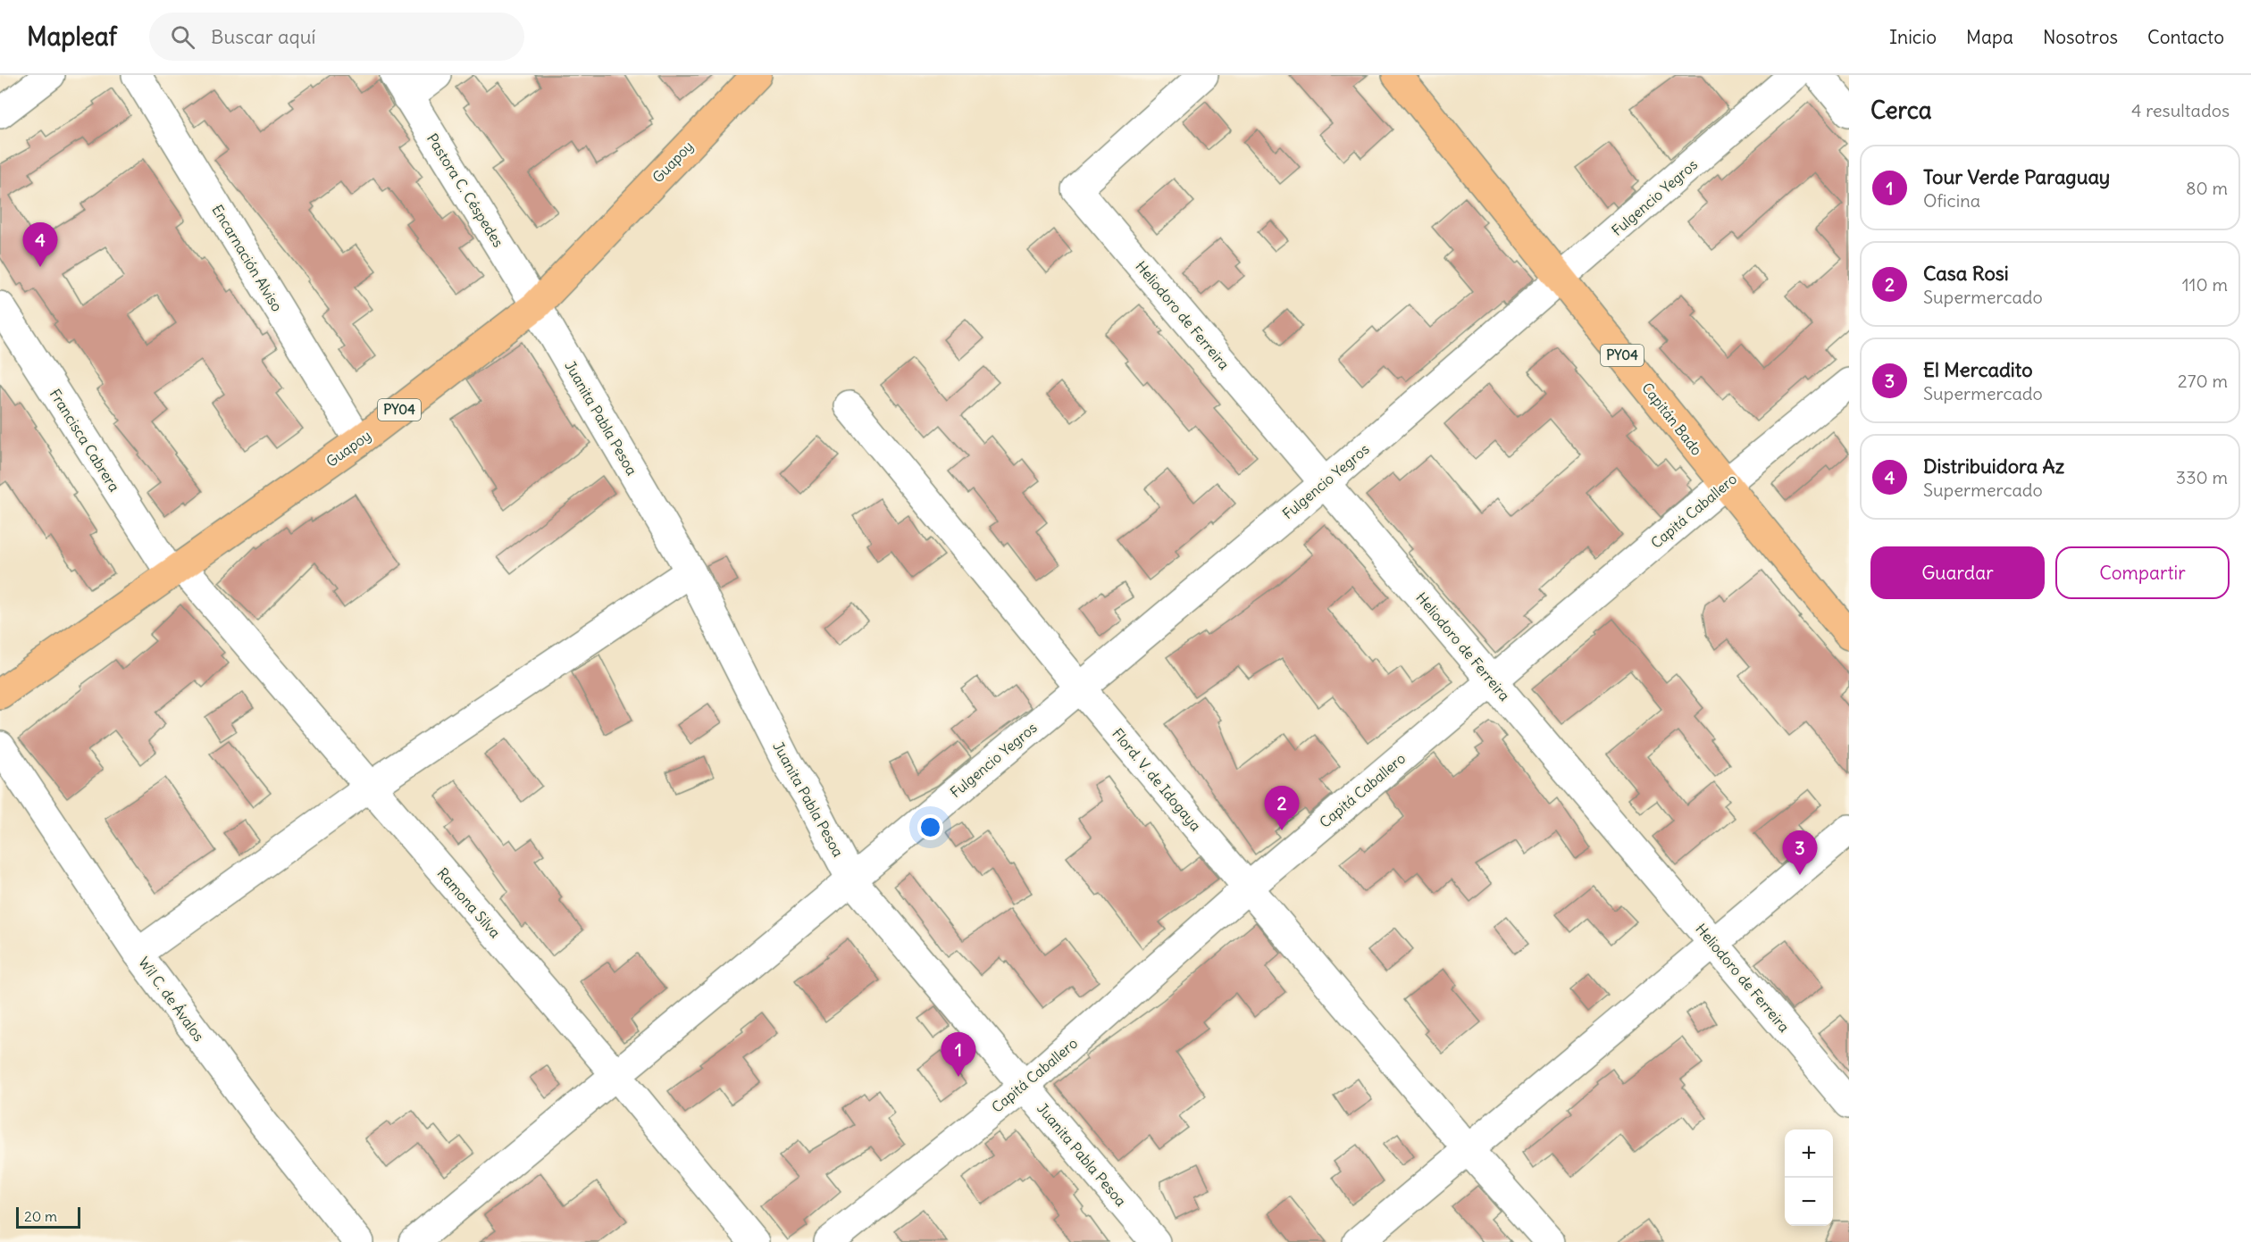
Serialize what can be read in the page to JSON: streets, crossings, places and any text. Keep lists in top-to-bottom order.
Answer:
{
  "streets": {
    "main road": ["Guapoy", "PY04", "Capitán Bado"],
    "street": [
      "Pastora C. Céspedes",
      "Fulgencio Yegros",
      "Encarnación Alviso",
      "Heliodoro de Ferreira",
      "Juanita Pabla Pesoa",
      "Francisca Cabrera",
      "Capitá Caballero",
      "Flord. V. de Idogaya",
      "Ramona Silva",
      "Wil C. de Ávalos"
    ]
  },
  "crossings": [
    ["Guapoy", "Pastora C. Céspedes"],
    ["Guapoy", "Encarnación Alviso"],
    ["Guapoy", "Juanita Pabla Pesoa"],
    ["Guapoy", "Francisca Cabrera"],
    ["Guapoy", "Ramona Silva"],
    ["Pastora C. Céspedes", "Juanita Pabla Pesoa"],
    ["Fulgencio Yegros", "Heliodoro de Ferreira"],
    ["Fulgencio Yegros", "Juanita Pabla Pesoa"],
    ["Fulgencio Yegros", "Capitán Bado"],
    ["Fulgencio Yegros", "Flord. V. de Idogaya"],
    ["Fulgencio Yegros", "Ramona Silva"],
    ["Heliodoro de Ferreira", "Capitá Caballero"],
    ["Juanita Pabla Pesoa", "Capitá Caballero"],
    ["Capitán Bado", "Capitá Caballero"],
    ["Francisca Cabrera", "Ramona Silva"],
    ["Capitá Caballero", "Flord. V. de Idogaya"]
  ],
  "scale_bar": "20 m",
  "page": {
    "header": "Mapleaf",
    "search": "Buscar aquí",
    "nav": [
      "Inicio",
      "Mapa",
      "Nosotros",
      "Contacto"
    ],
    "heading": ["Cerca", "4 resultados"],
    "list": [
      {
        "mark": "1",
        "name": "Tour Verde Paraguay",
        "note": "Oficina",
        "value": "80 m"
      },
      {
        "mark": "2",
        "name": "Casa Rosi",
        "note": "Supermercado",
        "value": "110 m"
      },
      {
        "mark": "3",
        "name": "El Mercadito",
        "note": "Supermercado",
        "value": "270 m"
      },
      {
        "mark": "4",
        "name": "Distribuidora Az",
        "note": "Supermercado",
        "value": "330 m"
      }
    ],
    "pins": [
      "4",
      "2",
      "3",
      "1"
    ],
    "buttons": ["Guardar", "Compartir"],
    "map_buttons": ["+", "−"],
    "scale": "20 m"
  }
}
